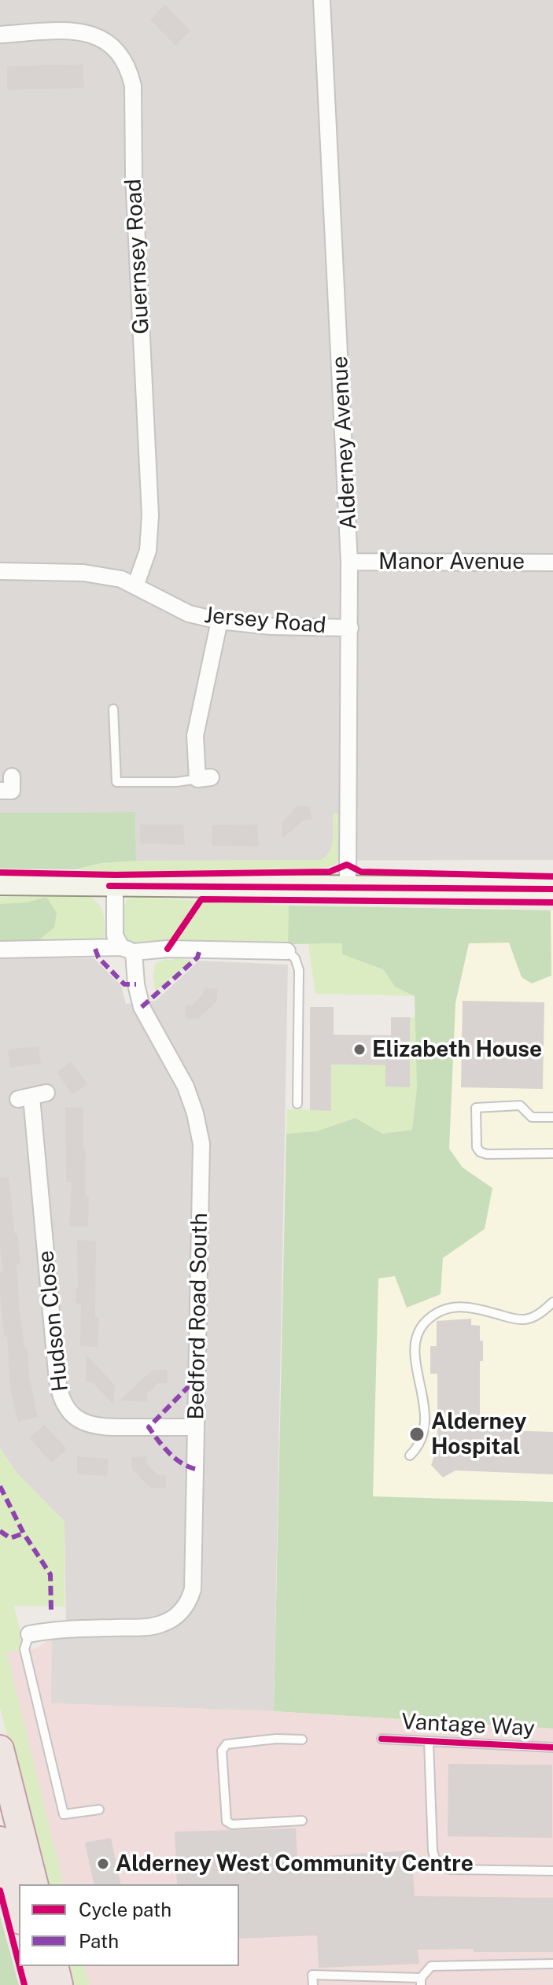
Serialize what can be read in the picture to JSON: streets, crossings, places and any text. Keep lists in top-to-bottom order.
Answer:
{
  "streets": {
    "street": [
      "Guernsey Road",
      "Alderney Avenue",
      "Manor Avenue",
      "Jersey Road",
      "Bedford Road South",
      "Hudson Close"
    ],
    "lane": ["Vantage Way"]
  },
  "crossings": [
    ["Guernsey Road", "Jersey Road"],
    ["Alderney Avenue", "Manor Avenue"],
    ["Alderney Avenue", "Jersey Road"],
    ["Bedford Road South", "Hudson Close"]
  ],
  "places": ["Elizabeth House", "Alderney Hospital", "Alderney West Community Centre"],
  "legend": ["Cycle path", "Path"]
}
